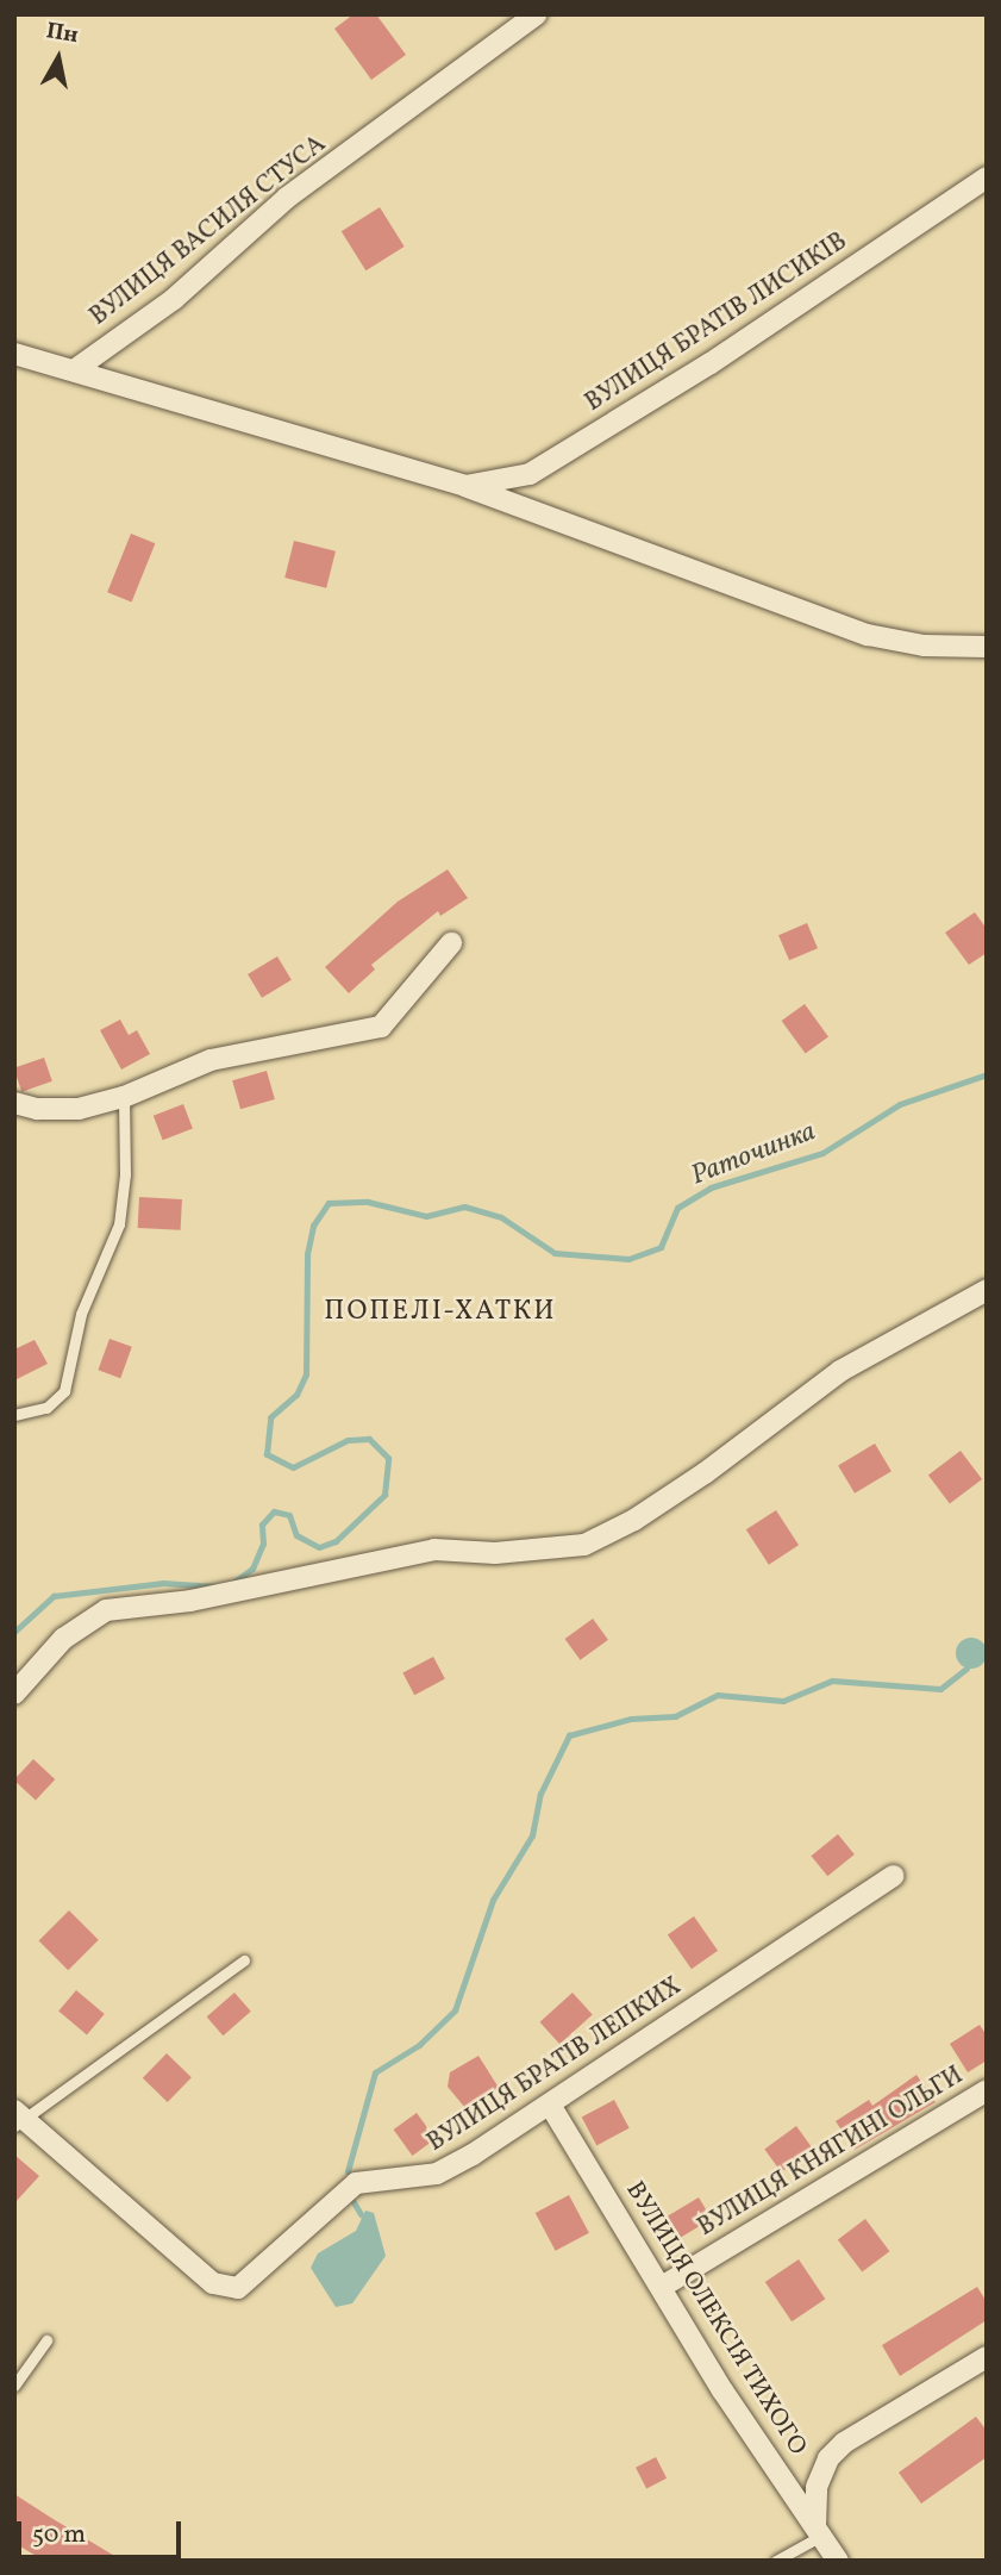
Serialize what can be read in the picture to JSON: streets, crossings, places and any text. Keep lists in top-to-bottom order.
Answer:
{
  "streets": {
    "street": [
      "ВУЛИЦЯ ВАСИЛЯ СТУСА",
      "ВУЛИЦЯ БРАТІВ ЛИСИКІВ",
      "ВУЛИЦЯ БРАТІВ ЛЕПКИХ",
      "ВУЛИЦЯ КНЯГИНІ ОЛЬГИ",
      "ВУЛИЦЯ ОЛЕКСІЯ ТИХОГО"
    ]
  },
  "crossings": [
    ["ВУЛИЦЯ ВАСИЛЯ СТУСА", "ВУЛИЦЯ БРАТІВ ЛИСИКІВ"],
    ["ВУЛИЦЯ БРАТІВ ЛЕПКИХ", "ВУЛИЦЯ ОЛЕКСІЯ ТИХОГО"],
    ["ВУЛИЦЯ КНЯГИНІ ОЛЬГИ", "ВУЛИЦЯ ОЛЕКСІЯ ТИХОГО"]
  ],
  "districts": ["ПОПЕЛІ-ХАТКИ"],
  "water": ["Раточинка"],
  "scale_bar": "50 m",
  "north": "top"
}
